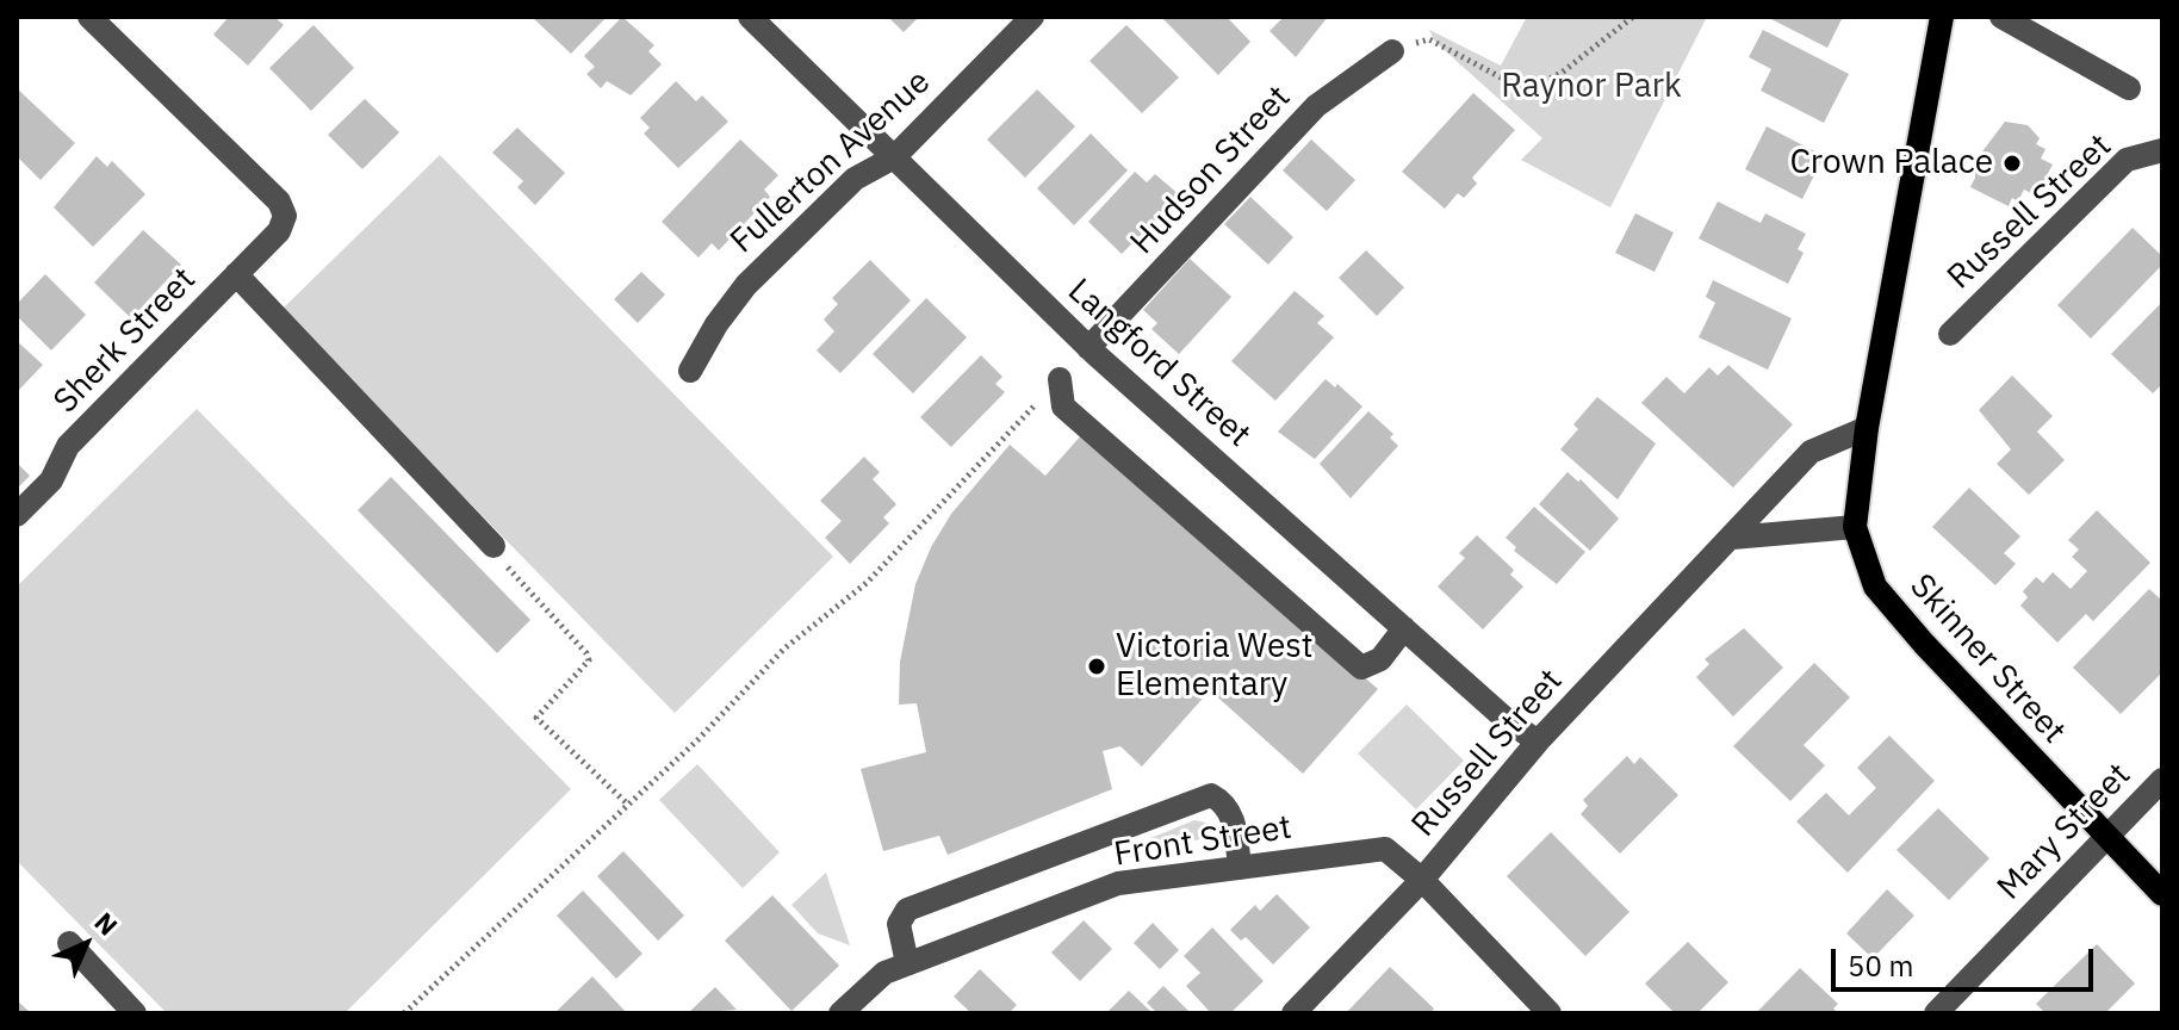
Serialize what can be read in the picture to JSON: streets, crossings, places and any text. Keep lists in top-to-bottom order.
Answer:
{
  "streets": {
    "main road": ["Skinner Street"],
    "street": [
      "Fullerton Avenue",
      "Hudson Street",
      "Russell Street",
      "Sherk Street",
      "Langford Street",
      "Mary Street",
      "Front Street"
    ]
  },
  "crossings": [
    ["Fullerton Avenue", "Langford Street"],
    ["Hudson Street", "Langford Street"],
    ["Russell Street", "Langford Street"],
    ["Russell Street", "Skinner Street"],
    ["Russell Street", "Front Street"],
    ["Skinner Street", "Mary Street"]
  ],
  "parks": ["Raynor Park"],
  "places": ["Crown Palace", "Victoria West Elementary"],
  "scale_bar": "50 m",
  "north": "top right"
}
